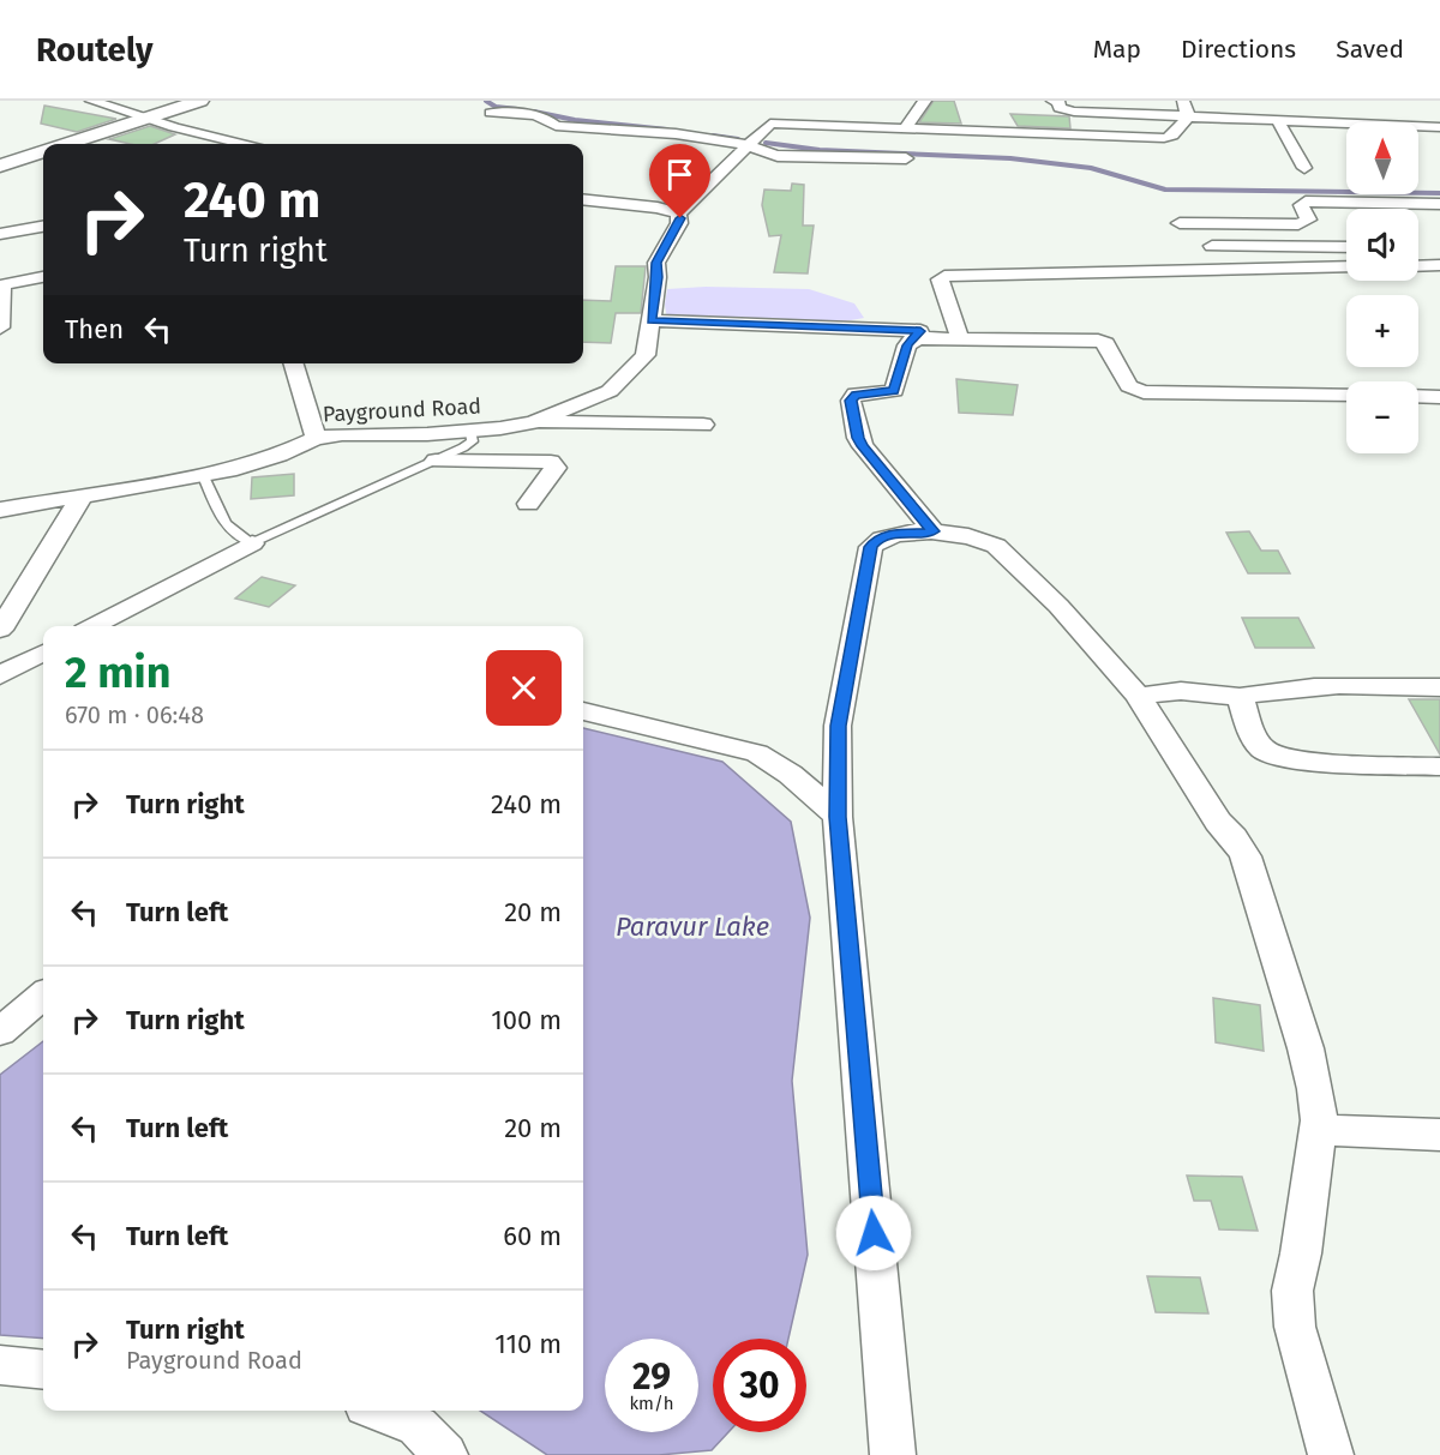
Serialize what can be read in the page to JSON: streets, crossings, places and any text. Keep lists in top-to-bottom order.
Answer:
{
  "streets": {
    "street": ["Payground Road"]
  },
  "water": ["Paravur Lake"],
  "north": "top",
  "page": {
    "header": "Routely",
    "nav": ["Map", "Directions", "Saved"],
    "map_buttons": ["+", "−"],
    "turn": ["240 m", "Turn right"],
    "then": "Then",
    "heading": ["2 min", "670 m · 06:48"],
    "list": [
      {
        "name": "Turn right",
        "value": "240 m"
      },
      {
        "name": "Turn left",
        "value": "20 m"
      },
      {
        "name": "Turn right",
        "value": "100 m"
      },
      {
        "name": "Turn left",
        "value": "20 m"
      },
      {
        "name": "Turn left",
        "value": "60 m"
      },
      {
        "name": "Turn right",
        "note": "Payground Road",
        "value": "110 m"
      }
    ],
    "speed": "29 km/h",
    "limit": "30"
  }
}
